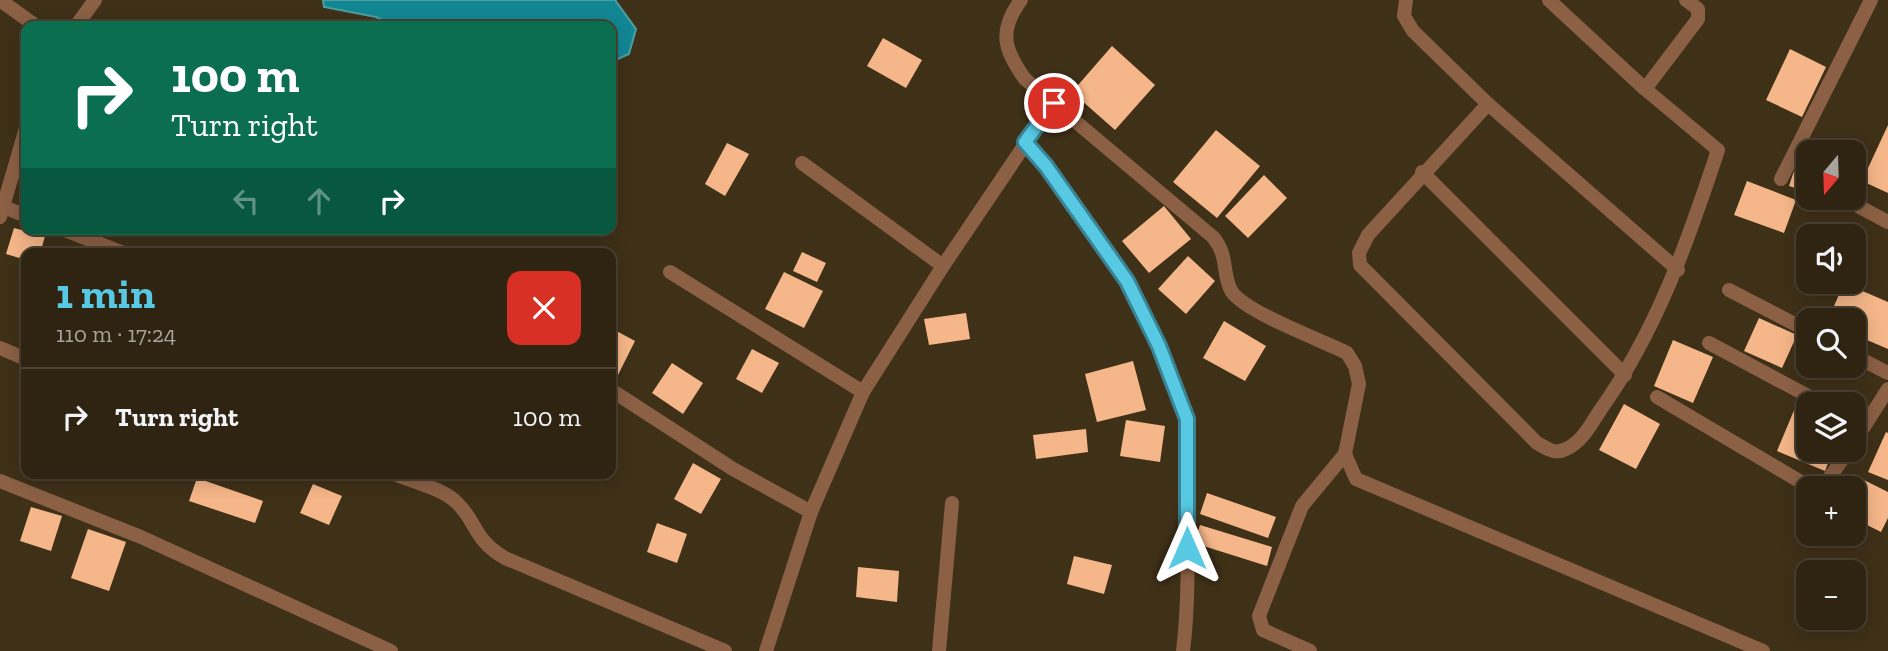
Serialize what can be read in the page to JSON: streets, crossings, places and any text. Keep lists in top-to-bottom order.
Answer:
{
  "north": "bottom",
  "page": {
    "turn": ["100 m", "Turn right"],
    "map_buttons": ["+", "−"],
    "heading": ["1 min", "110 m · 17:24"],
    "list": [
      {
        "name": "Turn right",
        "value": "100 m"
      }
    ]
  }
}
